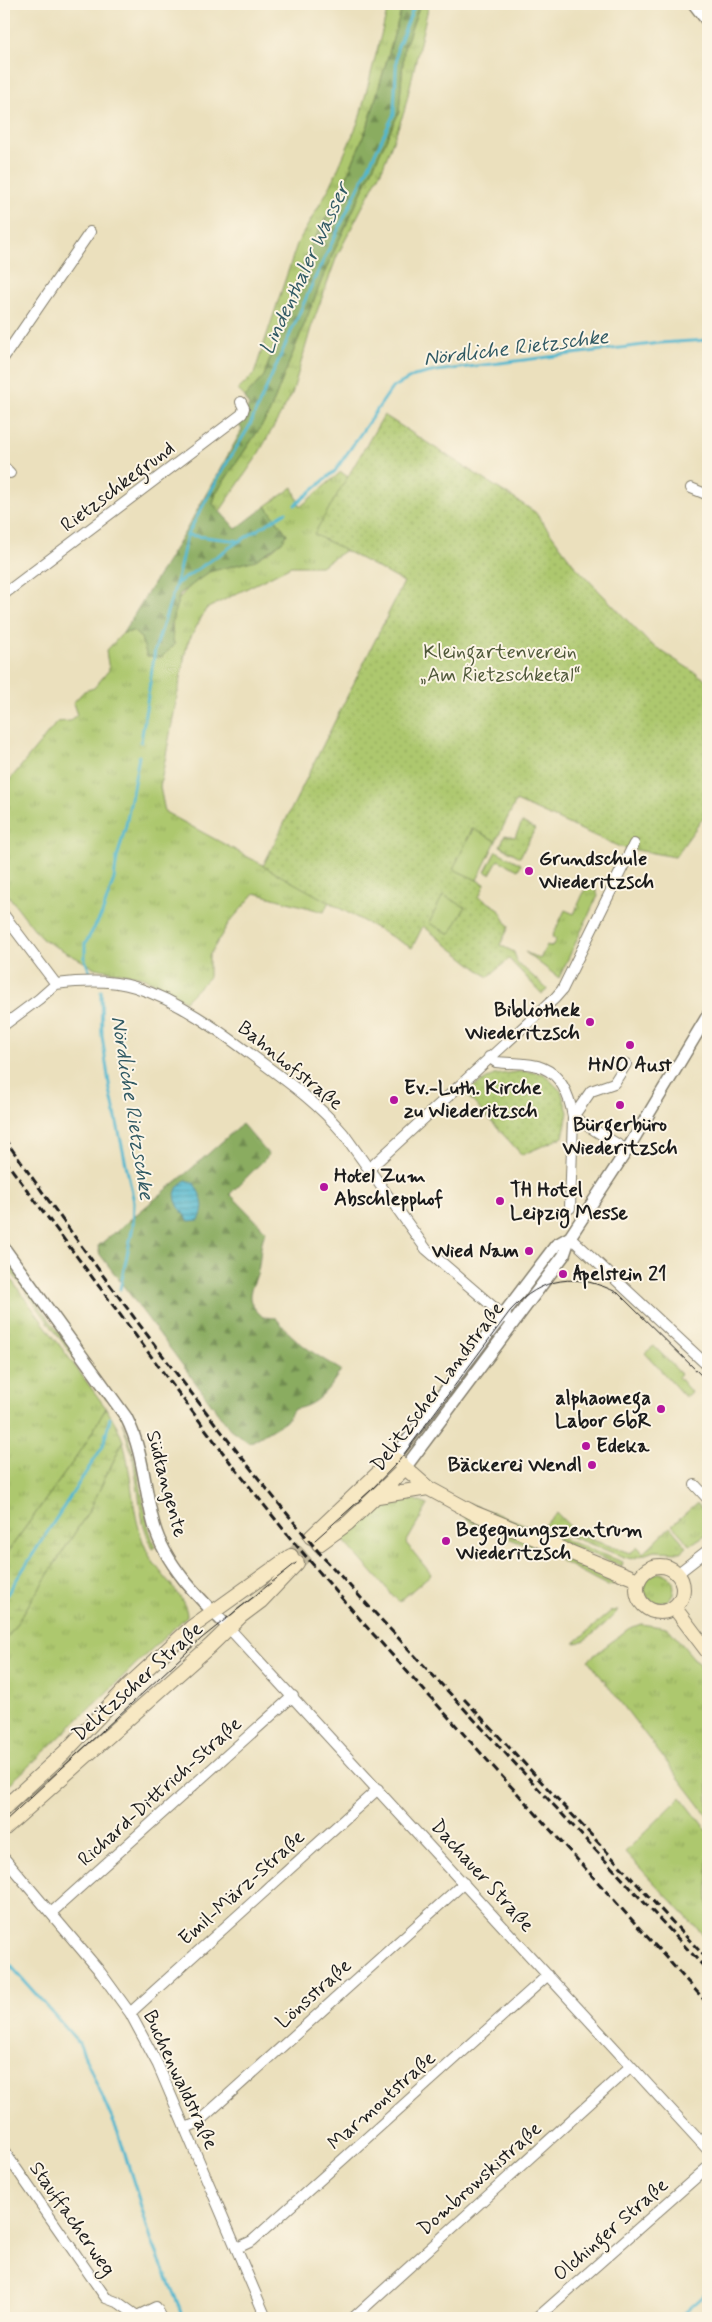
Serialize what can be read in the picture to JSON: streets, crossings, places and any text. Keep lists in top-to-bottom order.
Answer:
{
  "streets": {
    "main road": ["Delitzscher Landstraße", "Delitzscher Straße"],
    "street": [
      "Rietzschkegrund",
      "Bahnhofstraße",
      "Südtangente",
      "Richard-Dittrich-Straße",
      "Dachauer Straße",
      "Emil-März-Straße",
      "Lönsstraße",
      "Buchenwaldstraße",
      "Marmontstraße",
      "Dombrowskistraße",
      "Stauffacherweg",
      "Olchinger Straße"
    ]
  },
  "crossings": [
    ["Bahnhofstraße", "Delitzscher Landstraße"],
    ["Südtangente", "Delitzscher Straße"],
    ["Südtangente", "Dachauer Straße"],
    ["Delitzscher Straße", "Dachauer Straße"],
    ["Richard-Dittrich-Straße", "Dachauer Straße"],
    ["Richard-Dittrich-Straße", "Buchenwaldstraße"],
    ["Dachauer Straße", "Emil-März-Straße"],
    ["Dachauer Straße", "Lönsstraße"],
    ["Dachauer Straße", "Marmontstraße"],
    ["Dachauer Straße", "Dombrowskistraße"],
    ["Emil-März-Straße", "Buchenwaldstraße"],
    ["Lönsstraße", "Buchenwaldstraße"],
    ["Buchenwaldstraße", "Marmontstraße"]
  ],
  "water": ["Lindenthaler Wasser", "Nördliche Rietzschke"],
  "parks": ["Kleingartenverein „Am Rietzschketal“"],
  "places": [
    "Grundschule Wiederitzsch",
    "Bibliothek Wiederitzsch",
    "HNO Aust",
    "Ev.-Luth. Kirche zu Wiederitzsch",
    "Bürgerbüro Wiederitzsch",
    "Hotel Zum Abschlepphof",
    "TH Hotel Leipzig Messe",
    "Wied Nam",
    "Apelstein 21",
    "alphaomega Labor GbR",
    "Edeka",
    "Bäckerei Wendl",
    "Begegnungszentrum Wiederitzsch"
  ]
}
